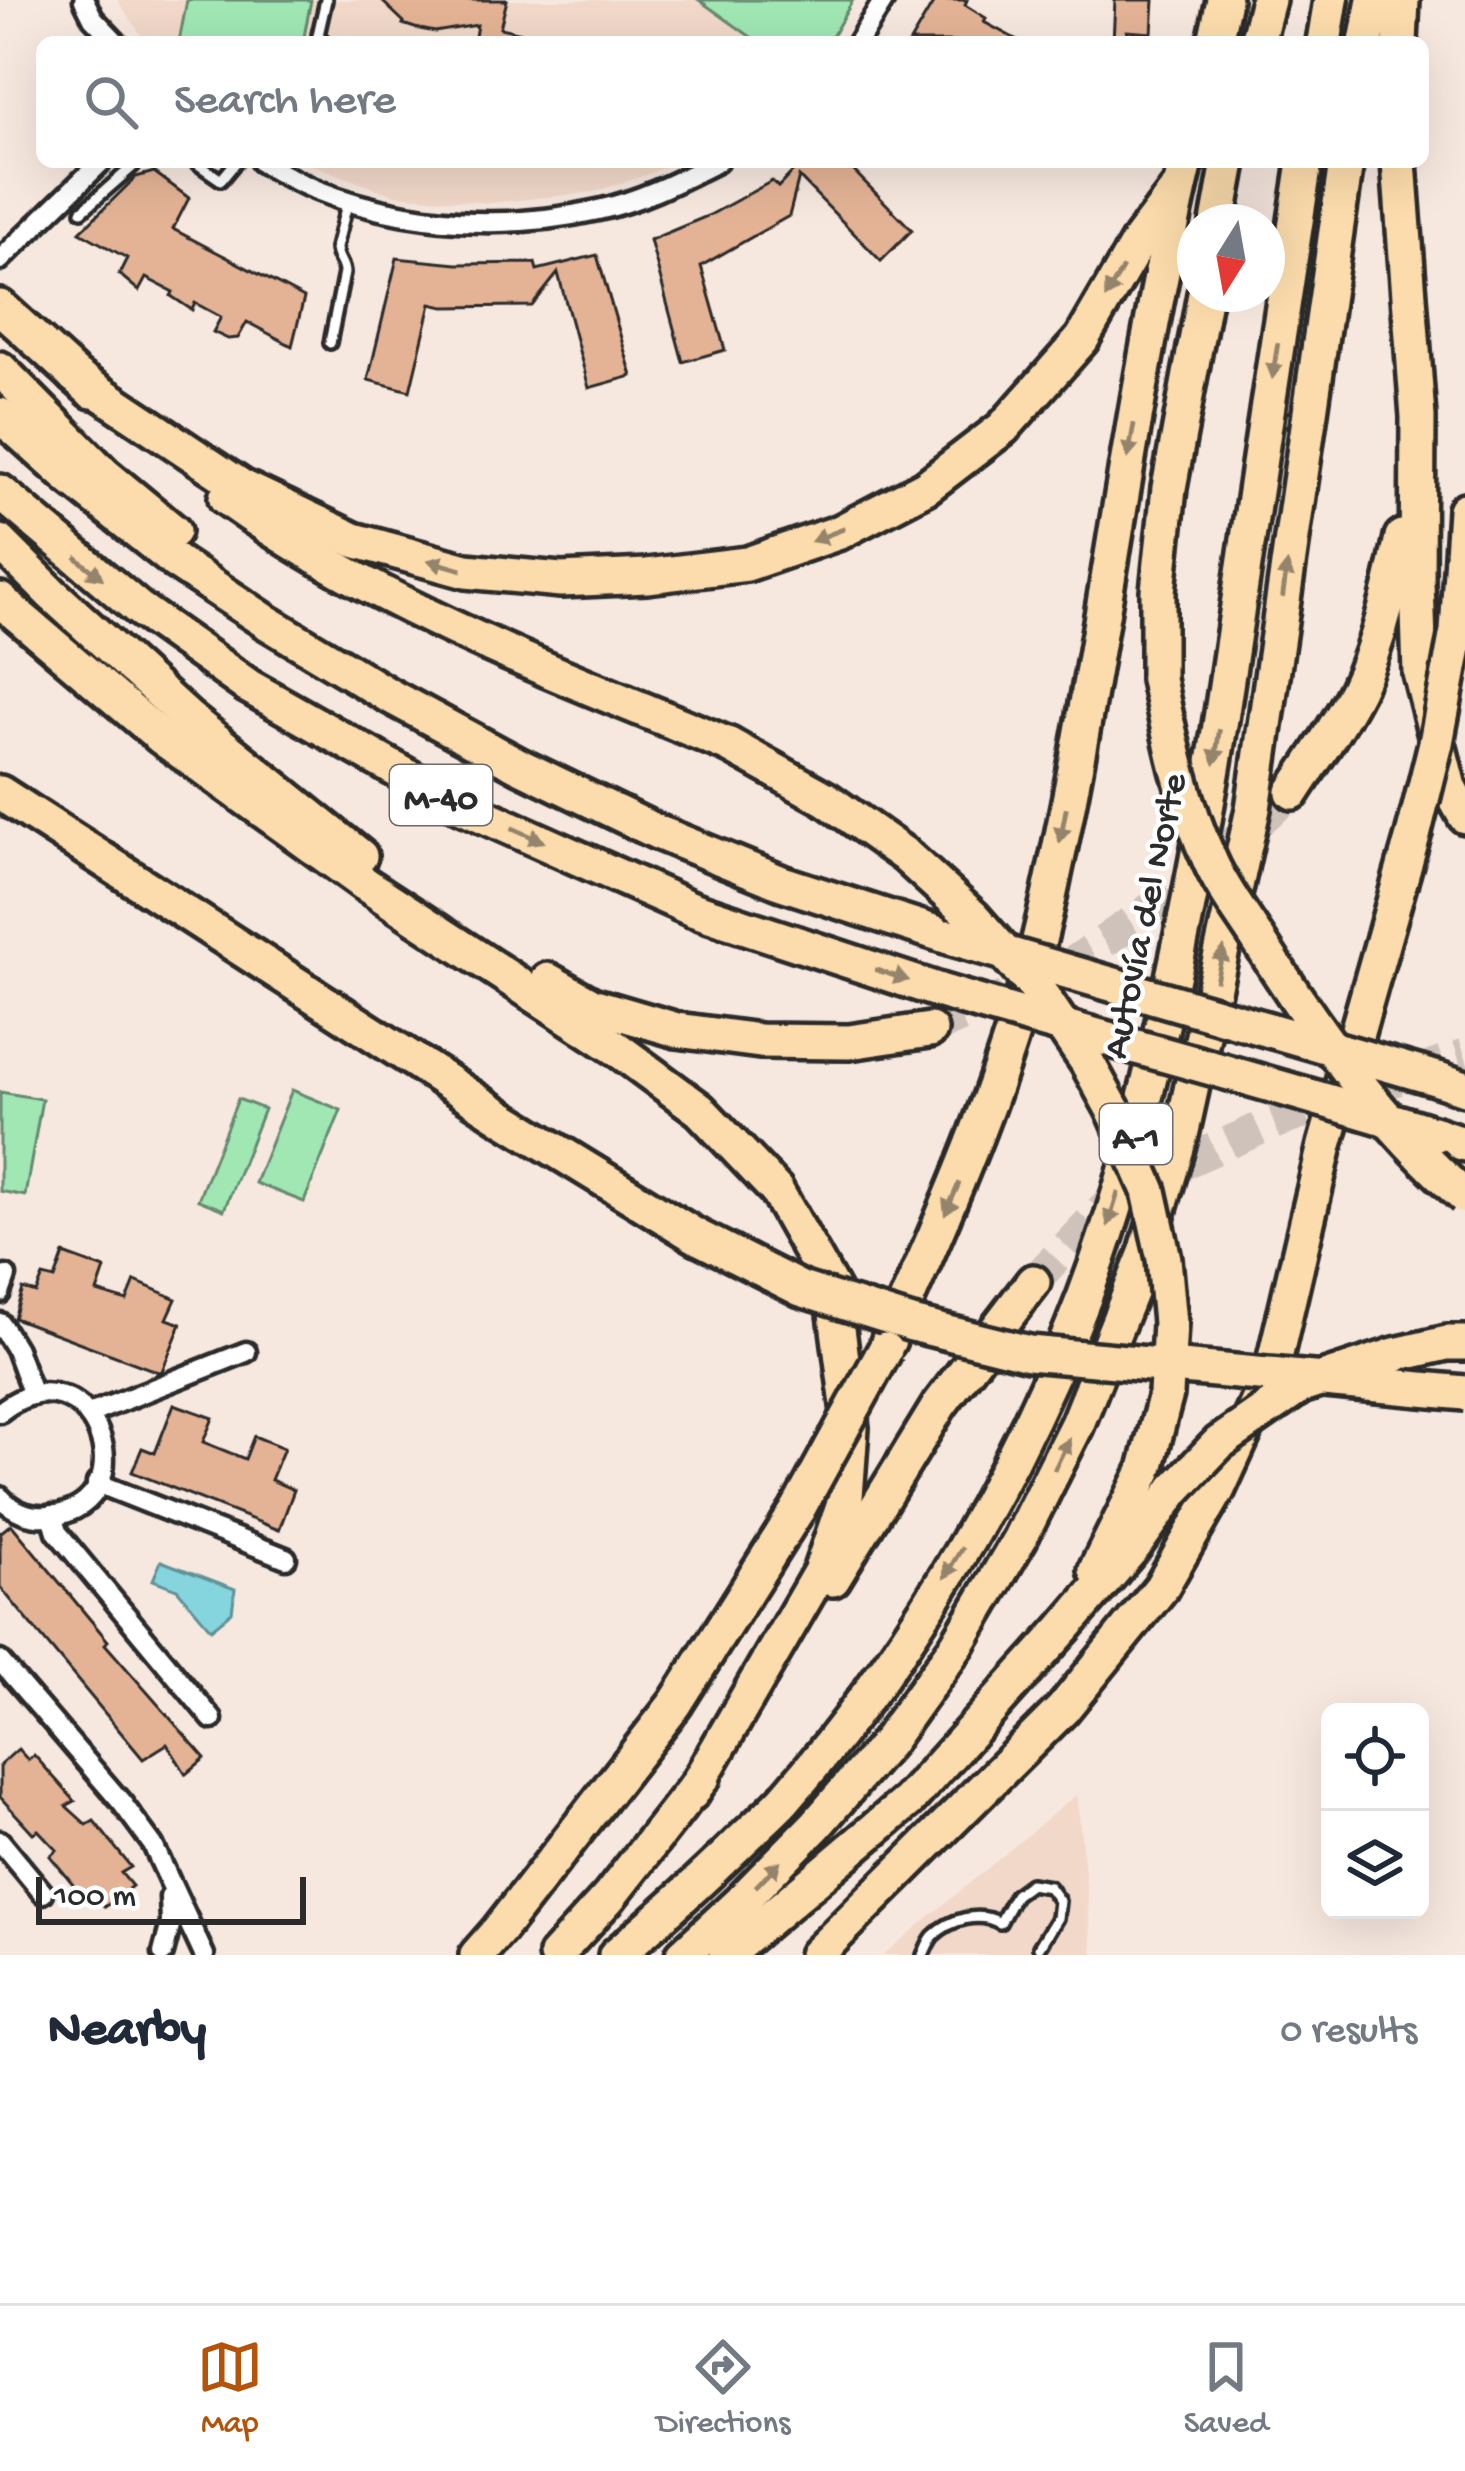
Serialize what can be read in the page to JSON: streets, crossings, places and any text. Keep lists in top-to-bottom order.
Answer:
{
  "streets": {
    "highway": ["M-40", "Autovía del Norte", "A-1"]
  },
  "scale_bar": "100 m",
  "north": "bottom",
  "page": {
    "search": "Search here",
    "scale": "100 m",
    "heading": ["Nearby", "0 results"],
    "nav": ["Map", "Directions", "Saved"]
  }
}
